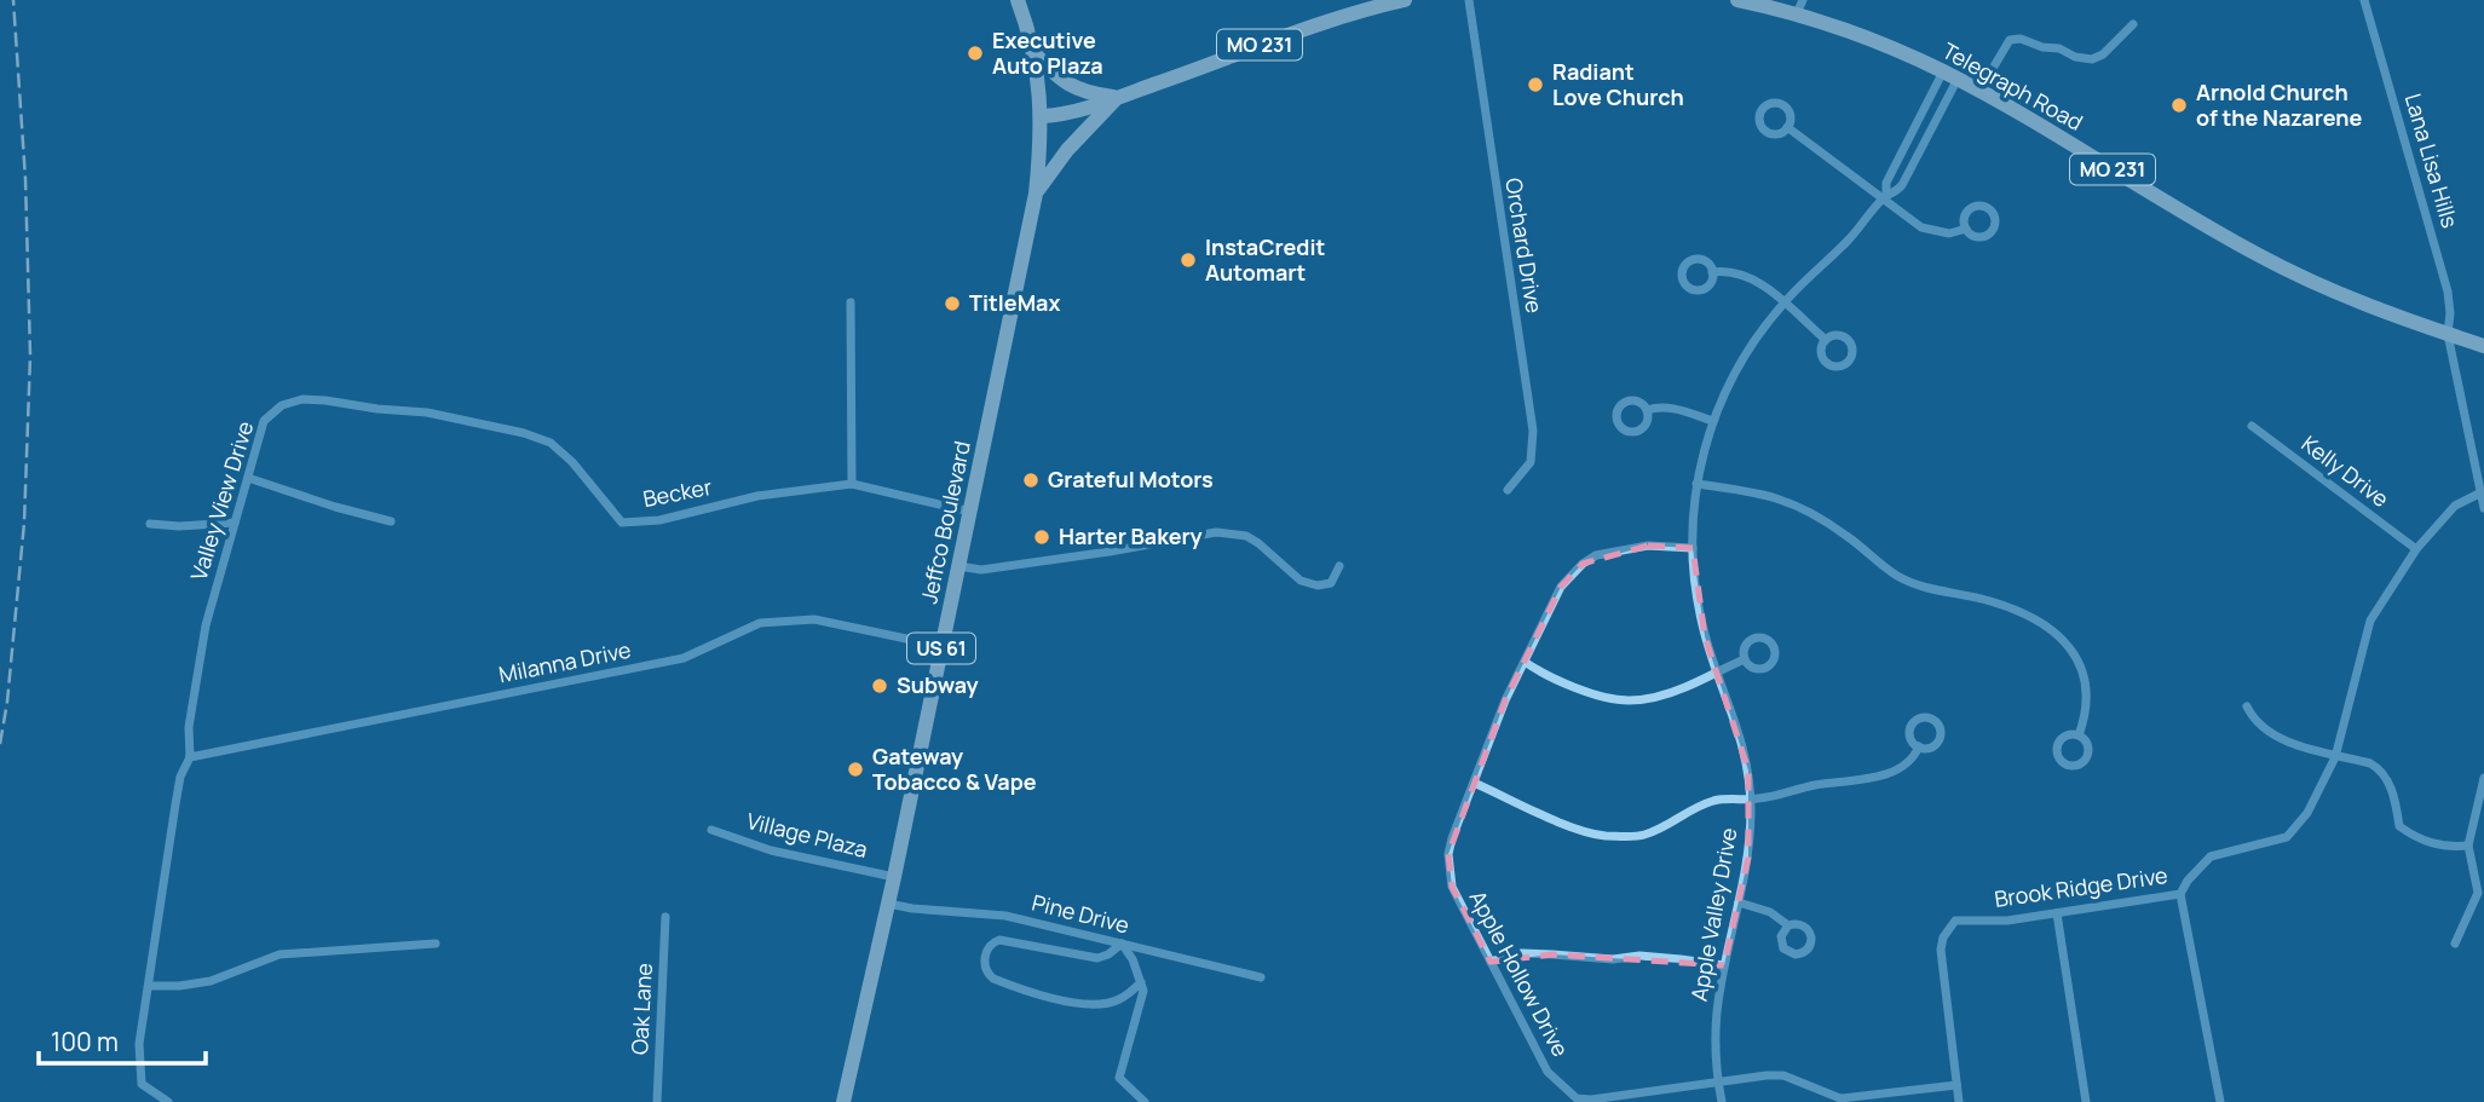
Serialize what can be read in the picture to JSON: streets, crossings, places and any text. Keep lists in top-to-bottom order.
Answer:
{
  "streets": {
    "main road": [
      "MO 231",
      "Telegraph Road",
      "Jeffco Boulevard",
      "US 61"
    ],
    "street": [
      "Lana Lisa Hills",
      "Orchard Drive",
      "Kelly Drive",
      "Becker",
      "Valley View Drive",
      "Milanna Drive",
      "Village Plaza",
      "Brook Ridge Drive",
      "Pine Drive",
      "Apple Valley Drive",
      "Apple Hollow Drive",
      "Oak Lane"
    ]
  },
  "crossings": [
    ["MO 231", "Jeffco Boulevard"],
    ["Telegraph Road", "Lana Lisa Hills"],
    ["Telegraph Road", "Apple Valley Drive"],
    ["Lana Lisa Hills", "Brook Ridge Drive"],
    ["Kelly Drive", "Brook Ridge Drive"],
    ["Becker", "Valley View Drive"],
    ["Becker", "Jeffco Boulevard"],
    ["Valley View Drive", "Milanna Drive"],
    ["Jeffco Boulevard", "Milanna Drive"],
    ["Jeffco Boulevard", "Village Plaza"],
    ["Jeffco Boulevard", "Pine Drive"],
    ["Brook Ridge Drive", "Apple Hollow Drive"],
    ["Apple Valley Drive", "Apple Hollow Drive"]
  ],
  "places": [
    "Executive Auto Plaza",
    "Radiant Love Church",
    "Arnold Church of the Nazarene",
    "InstaCredit Automart",
    "TitleMax",
    "Grateful Motors",
    "Harter Bakery",
    "Subway",
    "Gateway Tobacco & Vape"
  ],
  "scale_bar": "100 m"
}
